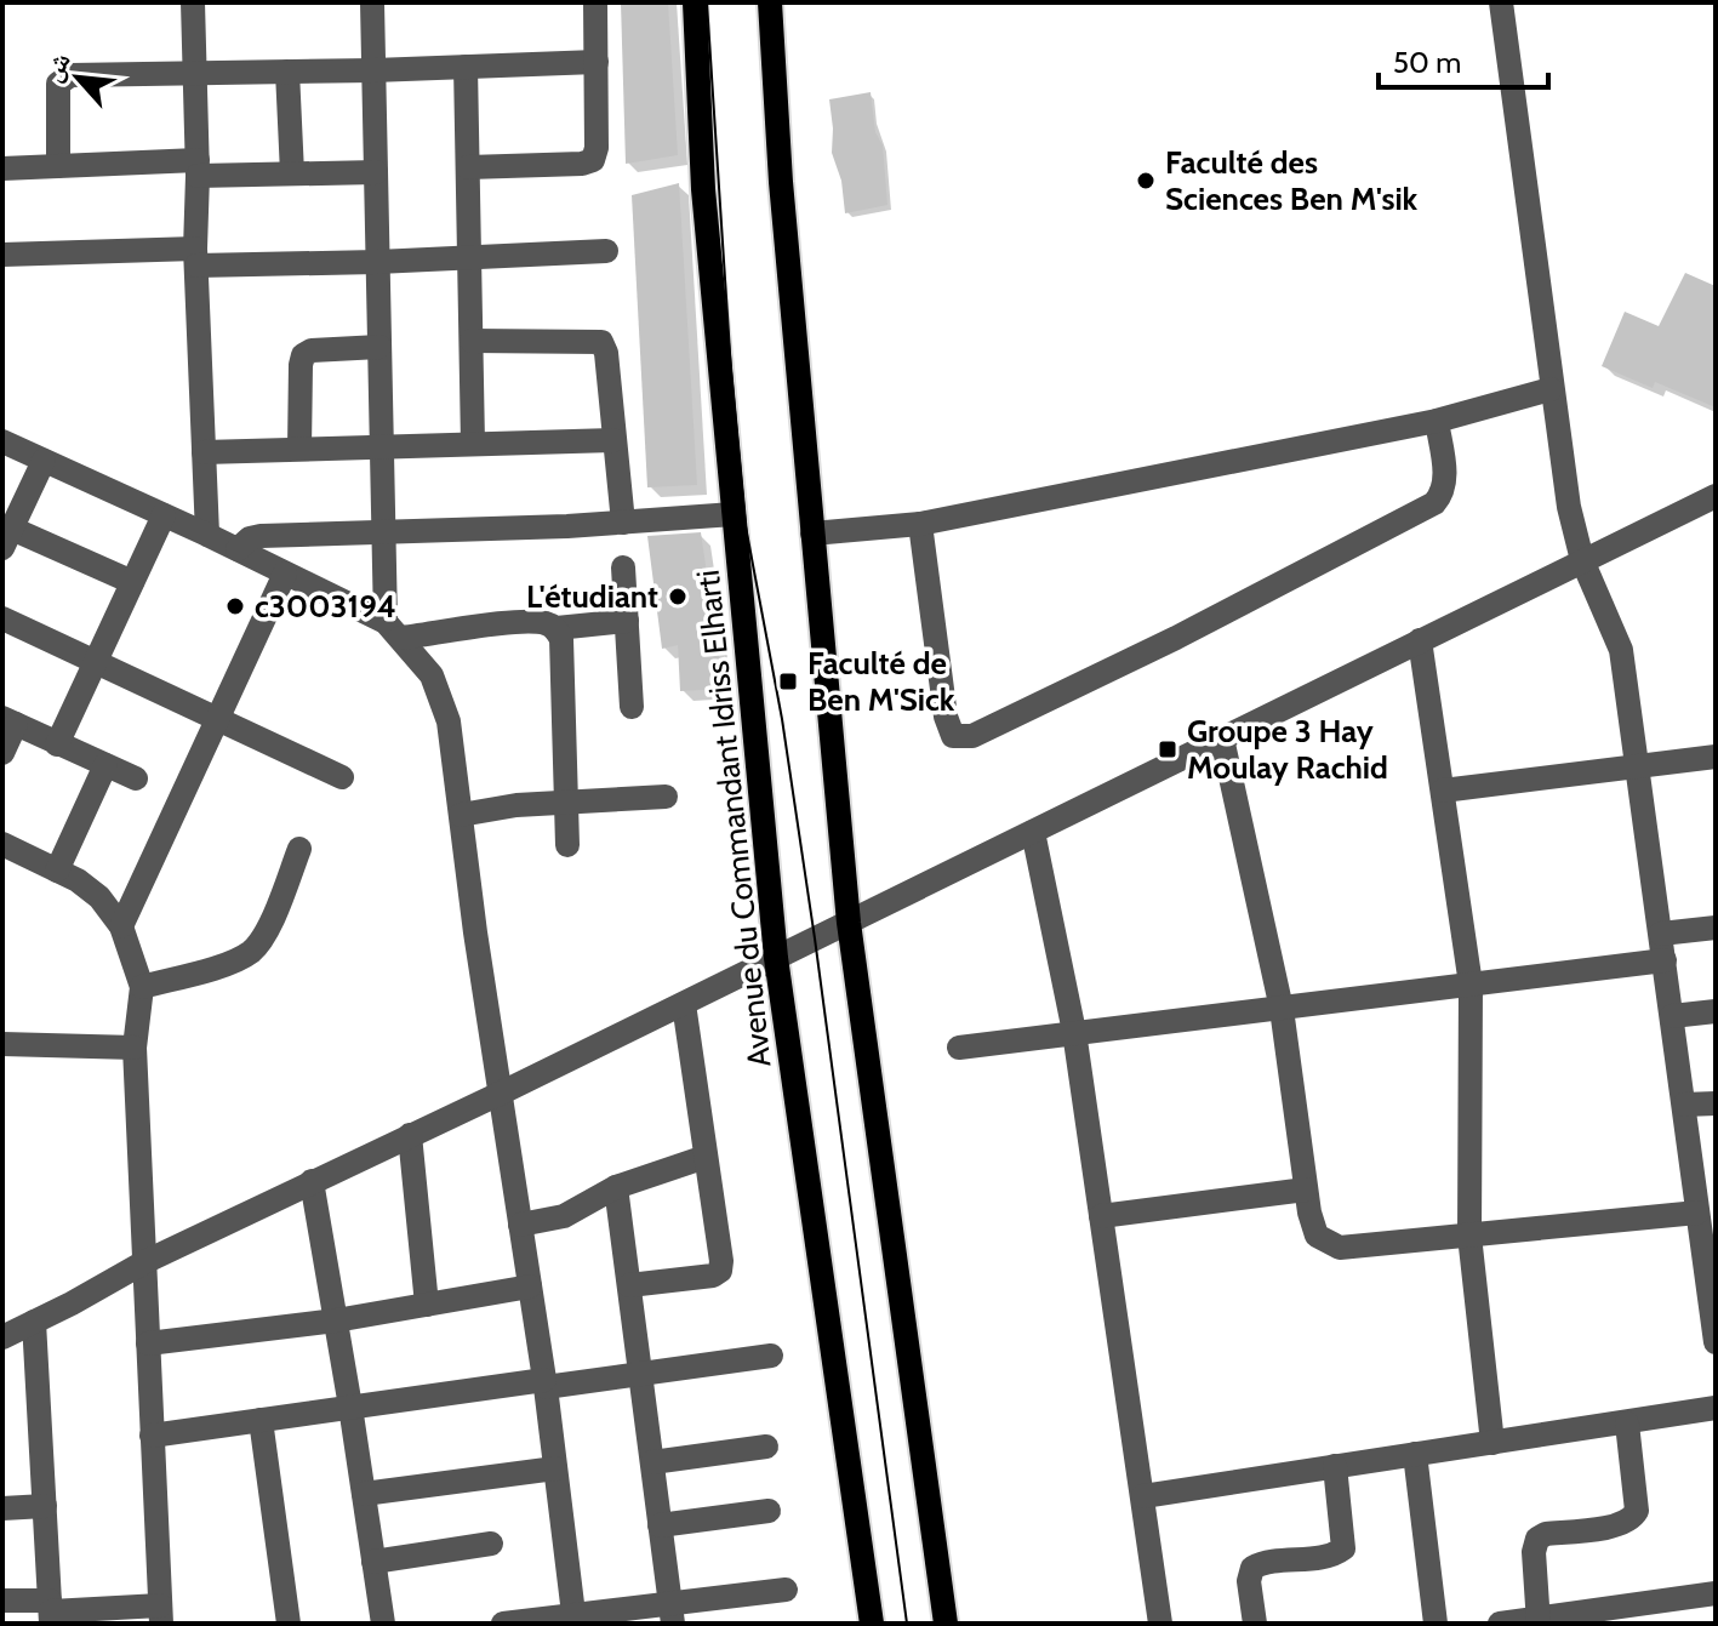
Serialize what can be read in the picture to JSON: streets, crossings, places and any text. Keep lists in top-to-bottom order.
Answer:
{
  "streets": {
    "main road": ["Avenue du Commandant Idriss Elharti"]
  },
  "places": {
    "other": ["Faculté des Sciences Ben M'sik", "L'étudiant", "c3003194"],
    "transit": ["Faculté de Ben M'Sick", "Groupe 3 Hay Moulay Rachid"]
  },
  "scale_bar": "50 m",
  "north": "top left"
}
